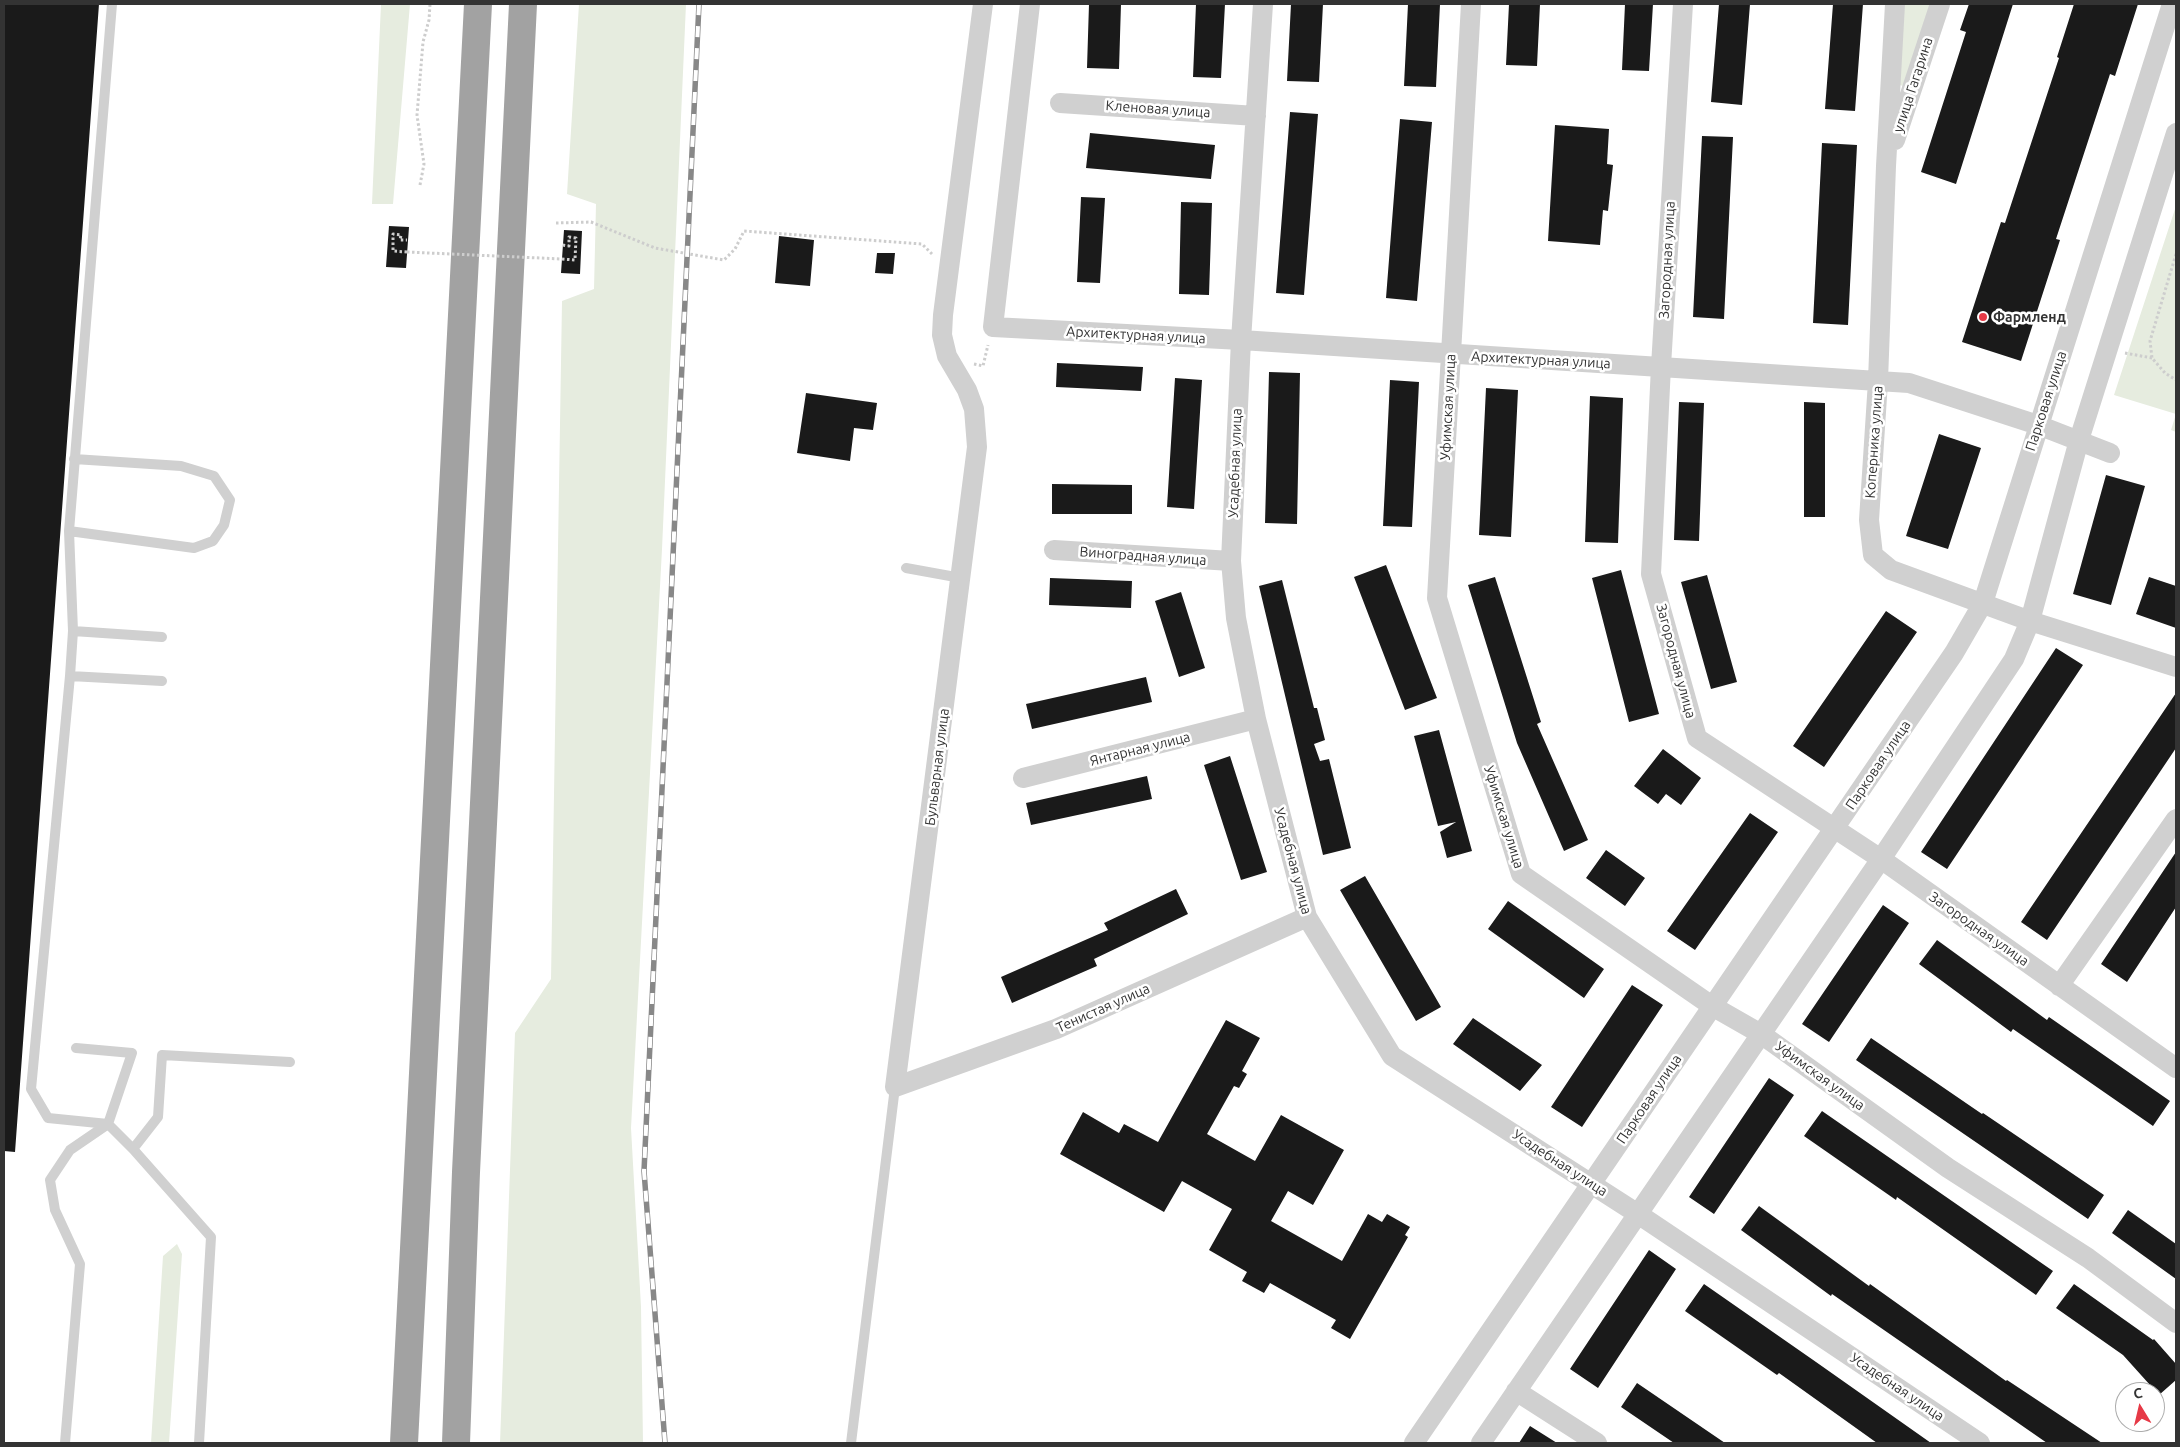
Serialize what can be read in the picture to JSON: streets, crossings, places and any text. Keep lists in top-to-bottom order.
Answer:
{
  "streets": {
    "street": [
      "улица Гагарина",
      "Кленовая улица",
      "Загородная улица",
      "Архитектурная улица",
      "Парковая улица",
      "Уфимская улица",
      "Коперника улица",
      "Усадебная улица",
      "Виноградная улица",
      "Янтарная улица",
      "Бульварная улица",
      "Тенистая улица"
    ]
  },
  "crossings": [
    ["улица Гагарина", "Коперника улица"],
    ["Кленовая улица", "Усадебная улица"],
    ["Загородная улица", "Архитектурная улица"],
    ["Загородная улица", "Парковая улица"],
    ["Архитектурная улица", "Парковая улица"],
    ["Архитектурная улица", "Уфимская улица"],
    ["Архитектурная улица", "Коперника улица"],
    ["Архитектурная улица", "Усадебная улица"],
    ["Парковая улица", "Уфимская улица"],
    ["Парковая улица", "Коперника улица"],
    ["Парковая улица", "Усадебная улица"],
    ["Усадебная улица", "Виноградная улица"],
    ["Усадебная улица", "Янтарная улица"],
    ["Усадебная улица", "Тенистая улица"],
    ["Бульварная улица", "Тенистая улица"]
  ],
  "places": ["Фармленд"],
  "north": "top"
}
